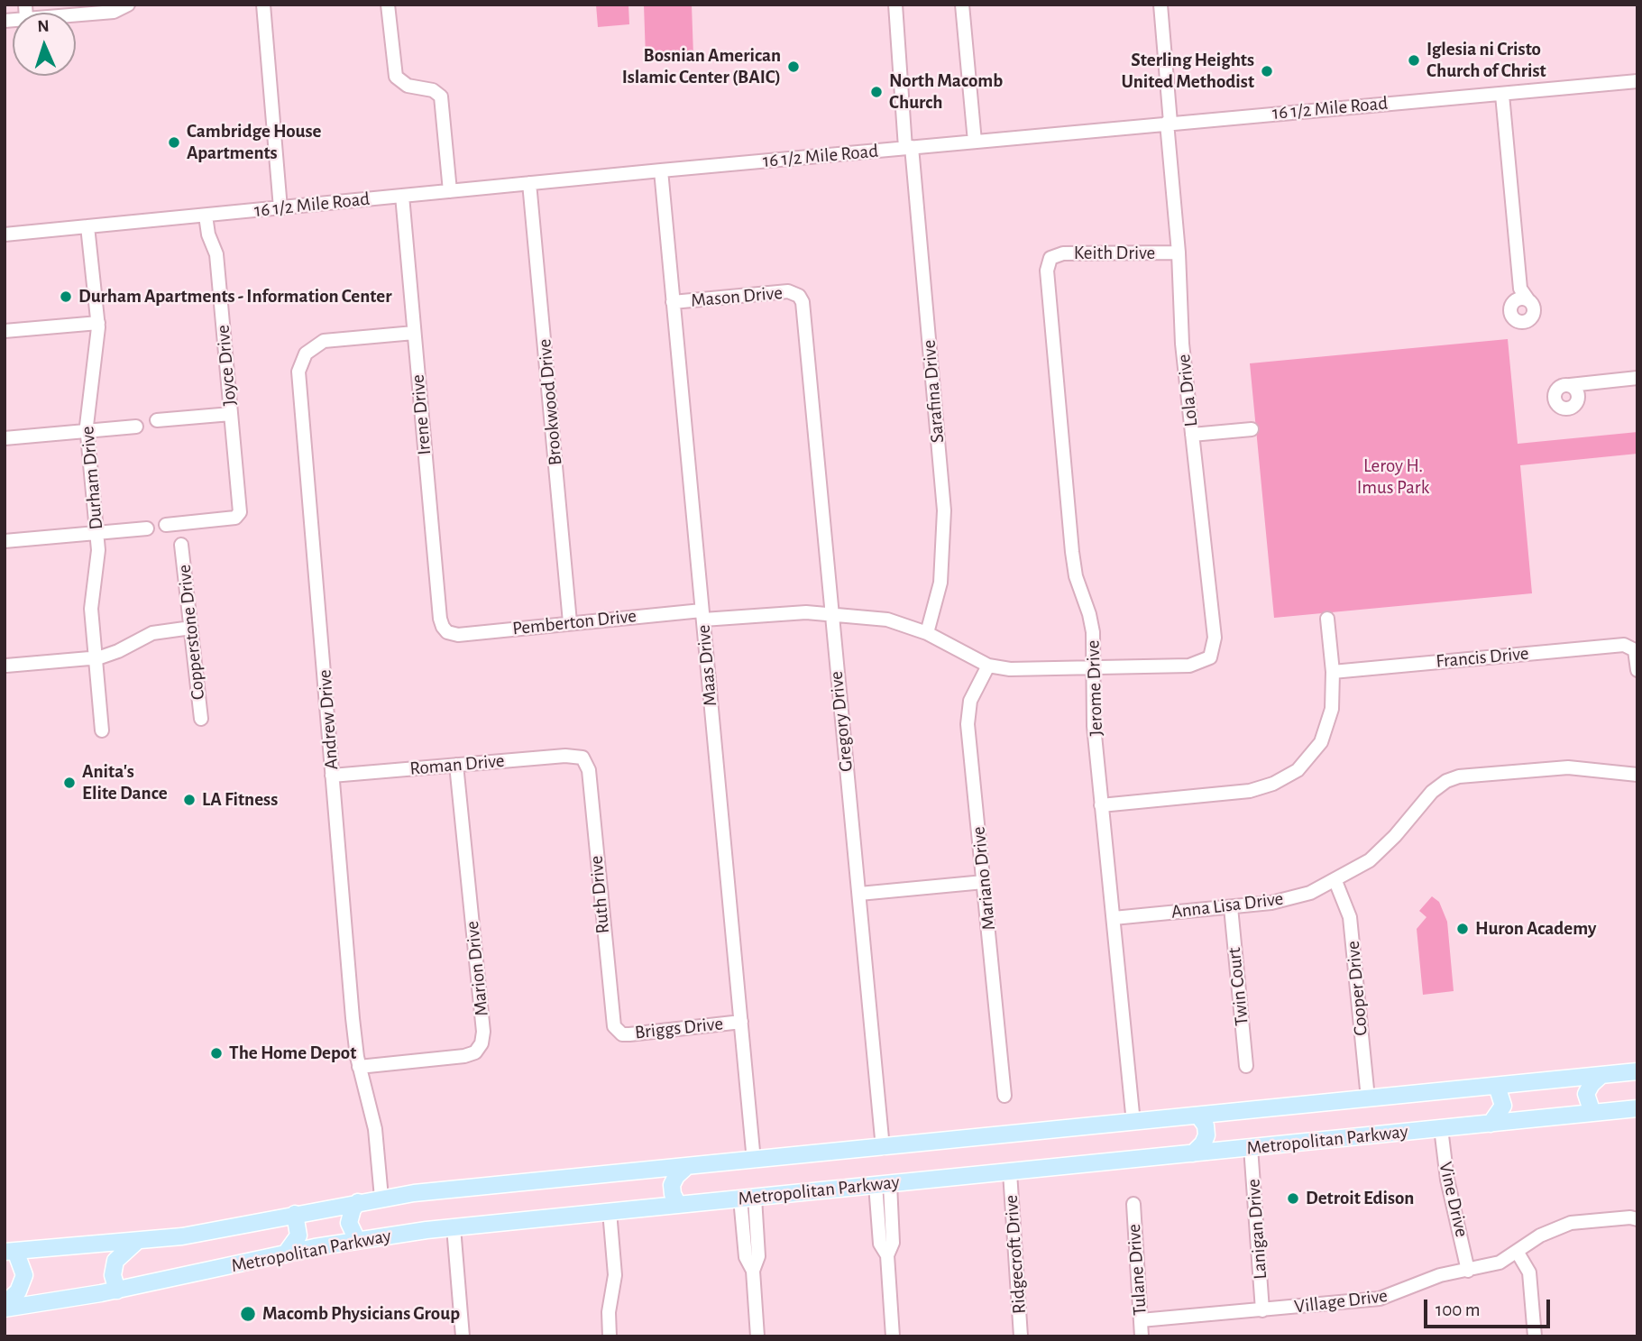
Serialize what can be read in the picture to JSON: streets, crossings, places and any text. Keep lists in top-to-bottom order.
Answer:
{
  "streets": {
    "main road": ["Metropolitan Parkway"],
    "street": [
      "16 1/2 Mile Road",
      "Keith Drive",
      "Mason Drive",
      "Joyce Drive",
      "Lola Drive",
      "Sarafina Drive",
      "Brookwood Drive",
      "Irene Drive",
      "Durham Drive",
      "Pemberton Drive",
      "Copperstone Drive",
      "Francis Drive",
      "Maas Drive",
      "Jerome Drive",
      "Andrew Drive",
      "Gregory Drive",
      "Roman Drive",
      "Mariano Drive",
      "Ruth Drive",
      "Anna Lisa Drive",
      "Marion Drive",
      "Twin Court",
      "Cooper Drive",
      "Briggs Drive",
      "Vine Drive",
      "Lanigan Drive",
      "Ridgecroft Drive",
      "Tulane Drive",
      "Village Drive"
    ]
  },
  "crossings": [
    ["16 1/2 Mile Road", "Joyce Drive"],
    ["16 1/2 Mile Road", "Lola Drive"],
    ["16 1/2 Mile Road", "Sarafina Drive"],
    ["16 1/2 Mile Road", "Brookwood Drive"],
    ["16 1/2 Mile Road", "Irene Drive"],
    ["16 1/2 Mile Road", "Durham Drive"],
    ["16 1/2 Mile Road", "Maas Drive"],
    ["Keith Drive", "Lola Drive"],
    ["Keith Drive", "Jerome Drive"],
    ["Mason Drive", "Maas Drive"],
    ["Mason Drive", "Gregory Drive"],
    ["Lola Drive", "Pemberton Drive"],
    ["Sarafina Drive", "Pemberton Drive"],
    ["Brookwood Drive", "Pemberton Drive"],
    ["Irene Drive", "Pemberton Drive"],
    ["Irene Drive", "Andrew Drive"],
    ["Pemberton Drive", "Maas Drive"],
    ["Pemberton Drive", "Jerome Drive"],
    ["Pemberton Drive", "Gregory Drive"],
    ["Pemberton Drive", "Mariano Drive"],
    ["Maas Drive", "Briggs Drive"],
    ["Maas Drive", "Metropolitan Parkway"],
    ["Jerome Drive", "Anna Lisa Drive"],
    ["Jerome Drive", "Metropolitan Parkway"],
    ["Andrew Drive", "Roman Drive"],
    ["Andrew Drive", "Marion Drive"],
    ["Andrew Drive", "Metropolitan Parkway"],
    ["Gregory Drive", "Metropolitan Parkway"],
    ["Roman Drive", "Ruth Drive"],
    ["Roman Drive", "Marion Drive"],
    ["Ruth Drive", "Briggs Drive"],
    ["Anna Lisa Drive", "Twin Court"],
    ["Anna Lisa Drive", "Cooper Drive"],
    ["Cooper Drive", "Metropolitan Parkway"],
    ["Metropolitan Parkway", "Vine Drive"],
    ["Metropolitan Parkway", "Lanigan Drive"],
    ["Metropolitan Parkway", "Ridgecroft Drive"],
    ["Vine Drive", "Village Drive"],
    ["Lanigan Drive", "Village Drive"],
    ["Tulane Drive", "Village Drive"]
  ],
  "parks": ["Leroy H. Imus Park"],
  "places": [
    "Iglesia ni Cristo Church of Christ",
    "Bosnian American Islamic Center (BAIC)",
    "Sterling Heights United Methodist",
    "North Macomb Church",
    "Cambridge House Apartments",
    "Durham Apartments - Information Center",
    "Anita's Elite Dance",
    "LA Fitness",
    "Huron Academy",
    "The Home Depot",
    "Detroit Edison",
    "Macomb Physicians Group"
  ],
  "scale_bar": "100 m",
  "north": "top"
}
